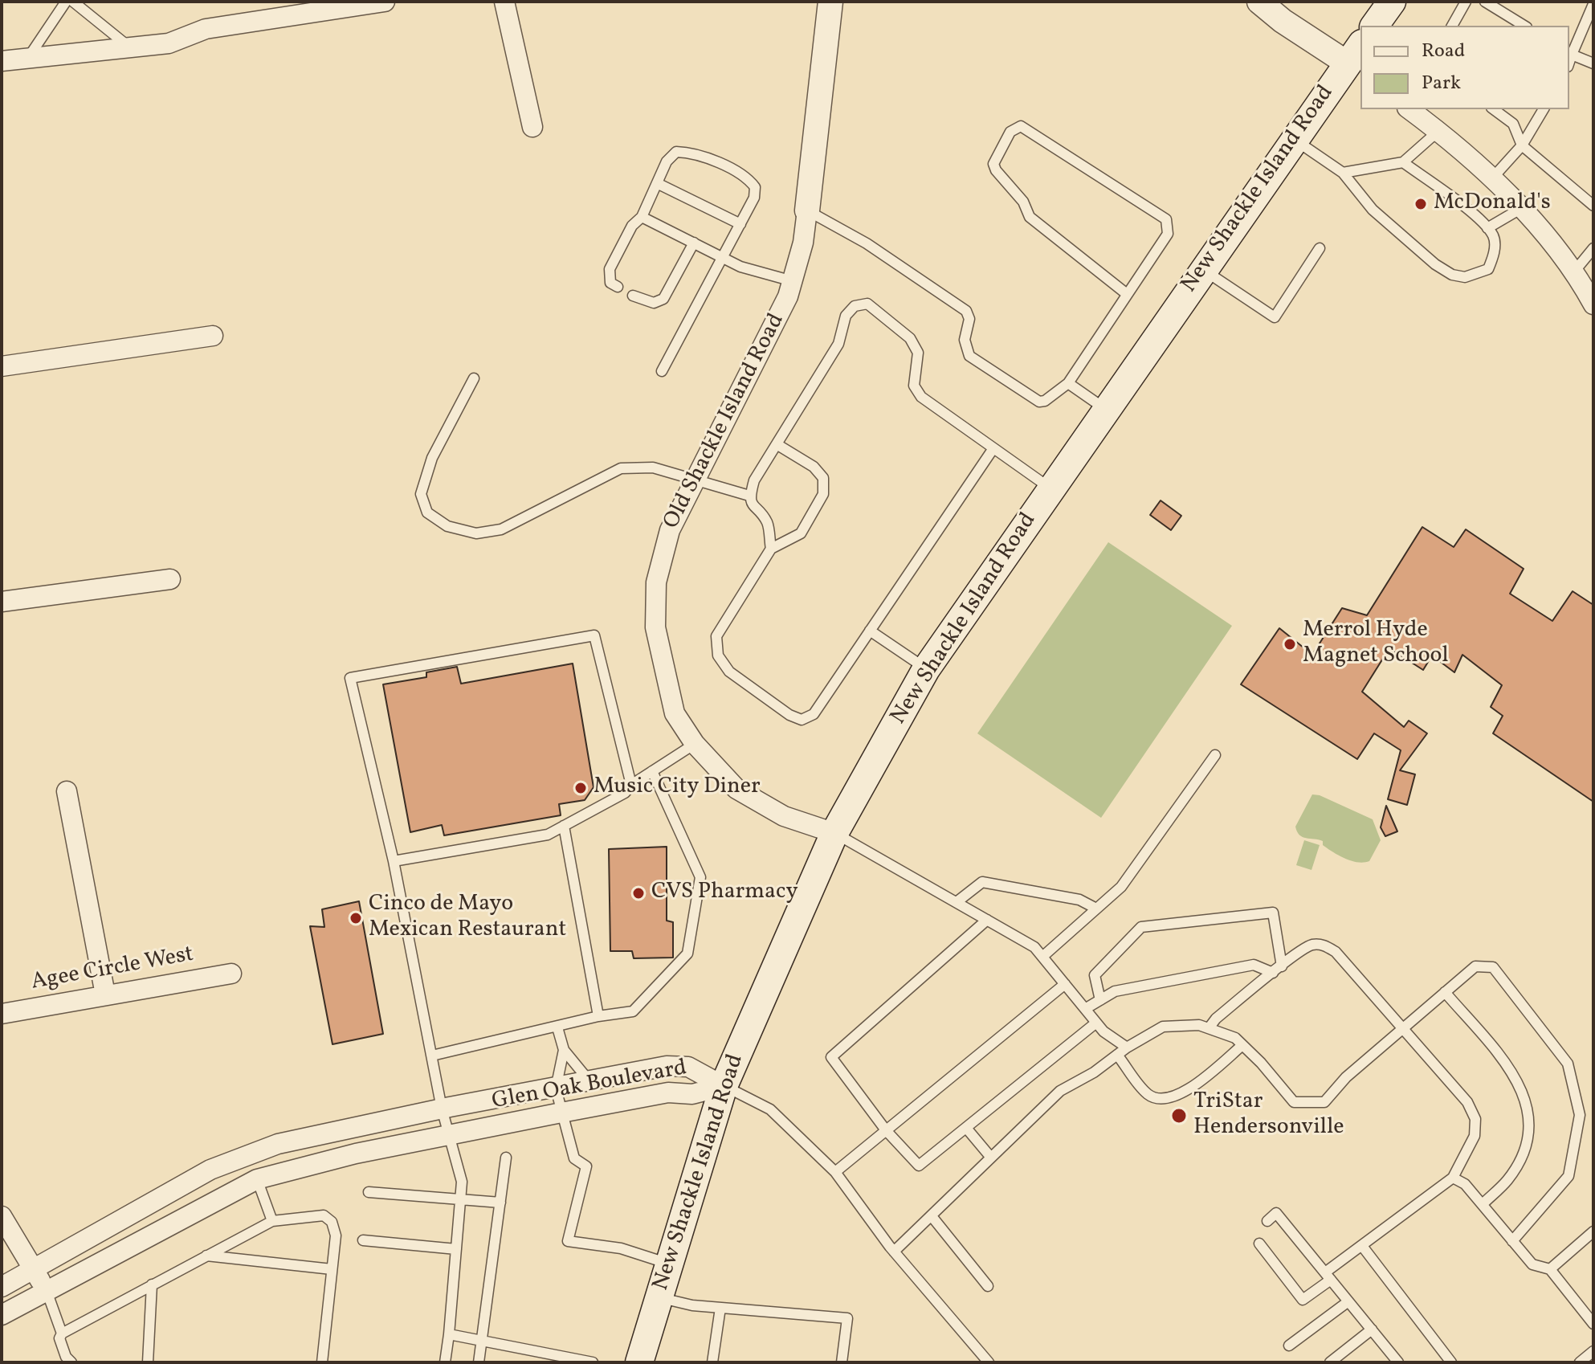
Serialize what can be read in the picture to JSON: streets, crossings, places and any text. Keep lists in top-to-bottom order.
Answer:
{
  "streets": {
    "main road": ["New Shackle Island Road"],
    "street": ["Old Shackle Island Road", "Agee Circle West", "Glen Oak Boulevard"]
  },
  "crossings": [
    ["New Shackle Island Road", "Old Shackle Island Road"],
    ["New Shackle Island Road", "Glen Oak Boulevard"]
  ],
  "places": [
    "McDonald's",
    "Merrol Hyde Magnet School",
    "Music City Diner",
    "CVS Pharmacy",
    "Cinco de Mayo Mexican Restaurant",
    "TriStar Hendersonville"
  ],
  "legend": ["Road", "Park"]
}
